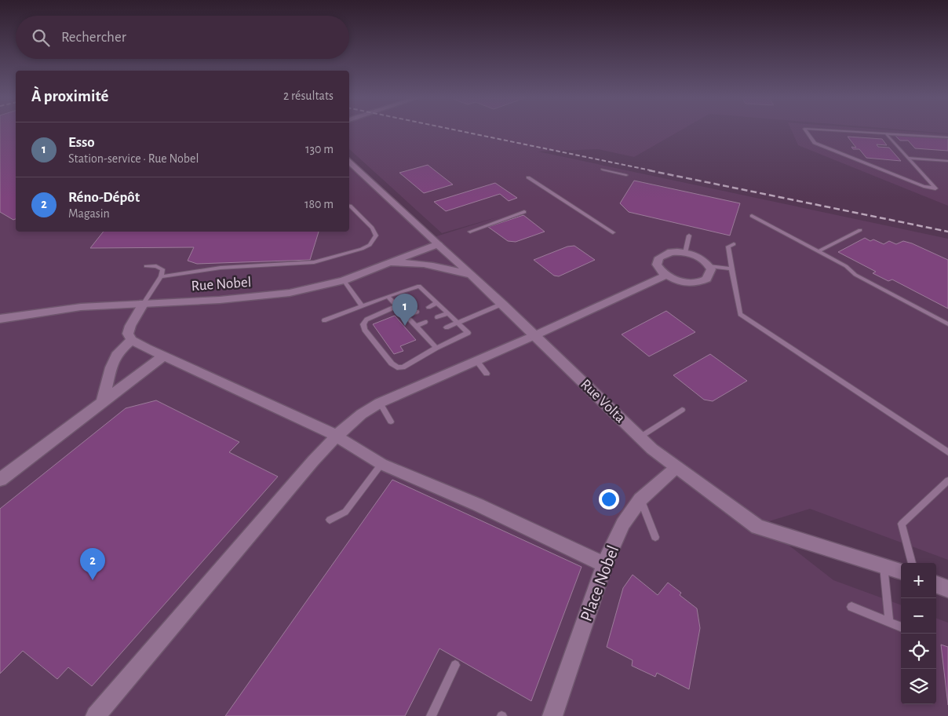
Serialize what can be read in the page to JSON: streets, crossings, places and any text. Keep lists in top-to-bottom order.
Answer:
{
  "streets": {
    "street": ["Rue Nobel", "Rue Volta", "Place Nobel"]
  },
  "crossings": [
    ["Rue Nobel", "Rue Volta"],
    ["Rue Volta", "Place Nobel"]
  ],
  "page": {
    "search": "Rechercher",
    "heading": ["À proximité", "2 résultats"],
    "list": [
      {
        "mark": "1",
        "name": "Esso",
        "note": "Station-service · Rue Nobel",
        "value": "130 m"
      },
      {
        "mark": "2",
        "name": "Réno-Dépôt",
        "note": "Magasin",
        "value": "180 m"
      }
    ],
    "pins": ["1", "2"],
    "map_buttons": ["+", "−"]
  }
}
